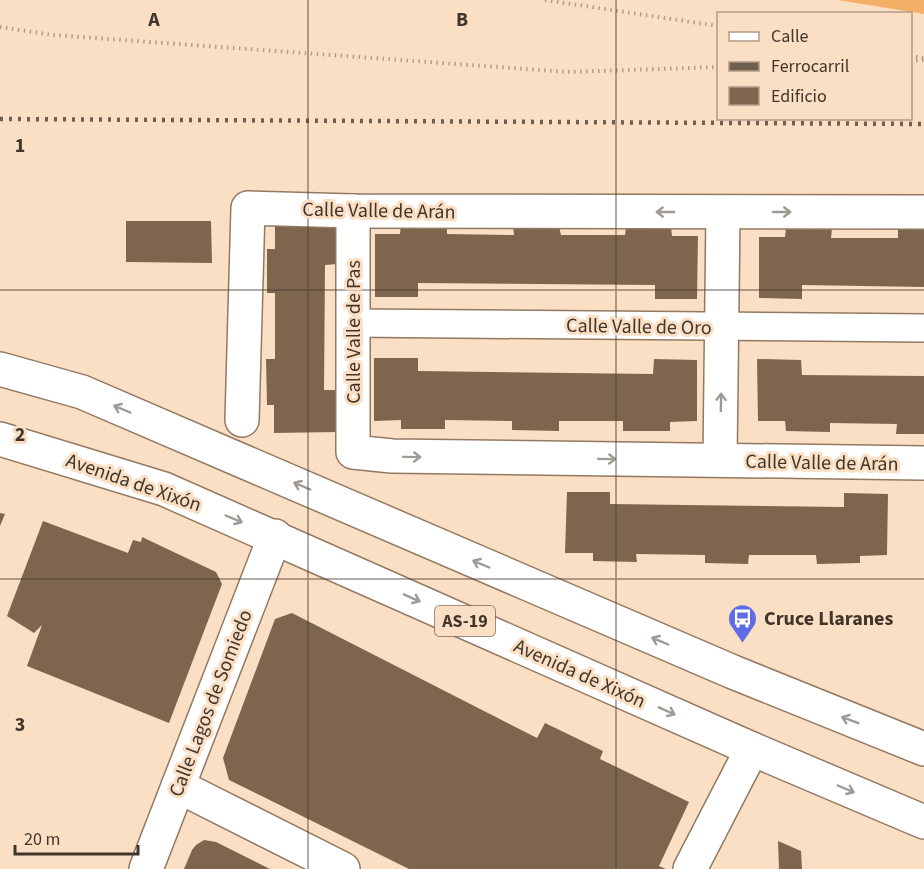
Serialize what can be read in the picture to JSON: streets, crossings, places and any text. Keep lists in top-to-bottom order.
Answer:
{
  "streets": {
    "street": [
      "Calle Valle de Arán",
      "Calle Valle de Oro",
      "Calle Valle de Pas",
      "Avenida de Xixón",
      "AS-19",
      "Calle Lagos de Somiedo"
    ]
  },
  "crossings": [
    ["Calle Valle de Arán", "Calle Valle de Oro"],
    ["Calle Valle de Arán", "Calle Valle de Pas"],
    ["Calle Valle de Oro", "Calle Valle de Pas"],
    ["Avenida de Xixón", "Calle Lagos de Somiedo"]
  ],
  "places": {
    "bus stop": ["Cruce Llaranes"]
  },
  "legend": ["Calle", "Ferrocarril", "Edificio"],
  "scale_bar": "20 m",
  "grid": {
    "columns": ["A", "B"],
    "rows": ["1", "2", "3"]
  }
}
